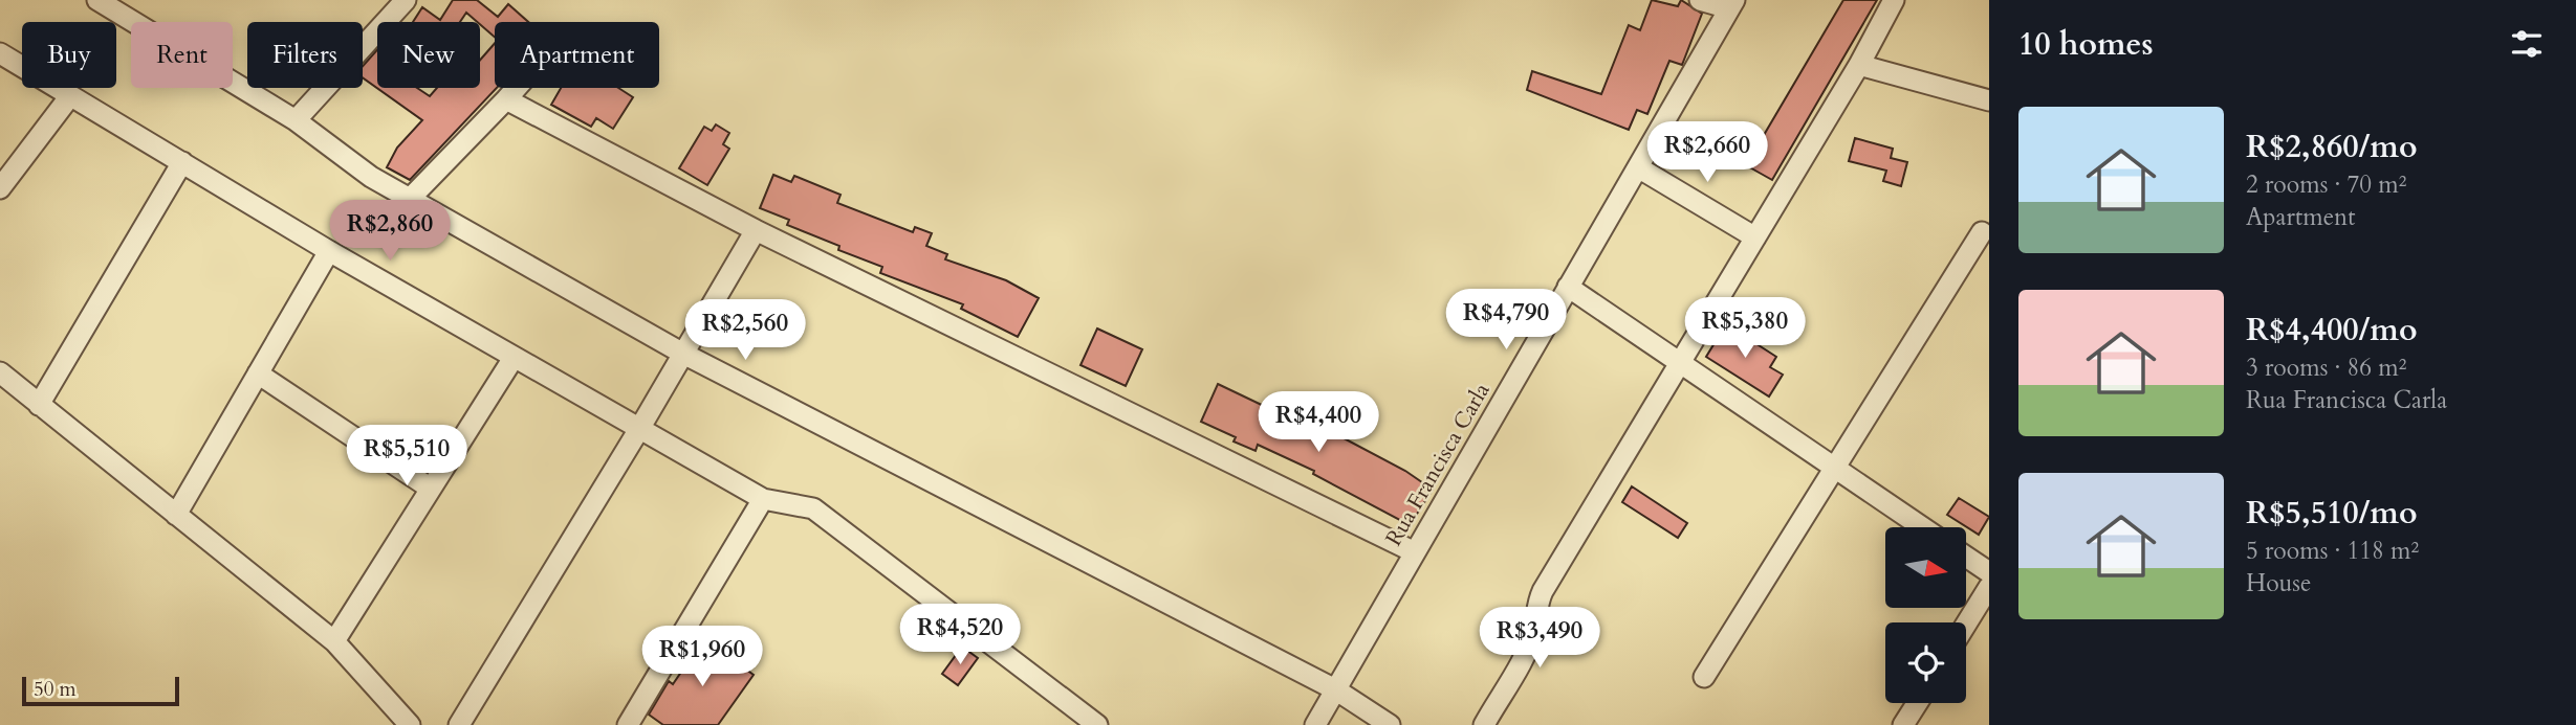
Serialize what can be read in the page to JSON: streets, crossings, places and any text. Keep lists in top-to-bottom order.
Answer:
{
  "streets": {
    "street": ["Rua Francisca Carla"]
  },
  "scale_bar": "50 m",
  "north": "right",
  "page": {
    "heading": "10 homes",
    "chip": [
      "Buy",
      "Rent",
      "Filters",
      "New",
      "Apartment"
    ],
    "list": [
      {
        "name": "R$2,860/mo",
        "note": "2 rooms · 70 m² · Apartment"
      },
      {
        "name": "R$4,400/mo",
        "note": "3 rooms · 86 m² · Rua Francisca Carla"
      },
      {
        "name": "R$5,510/mo",
        "note": "5 rooms · 118 m² · House"
      }
    ],
    "price": [
      "R$2,660",
      "R$2,860",
      "R$4,790",
      "R$5,380",
      "R$2,560",
      "R$4,400",
      "R$5,510",
      "R$4,520",
      "R$3,490",
      "R$1,960"
    ],
    "scale": "50 m"
  }
}
